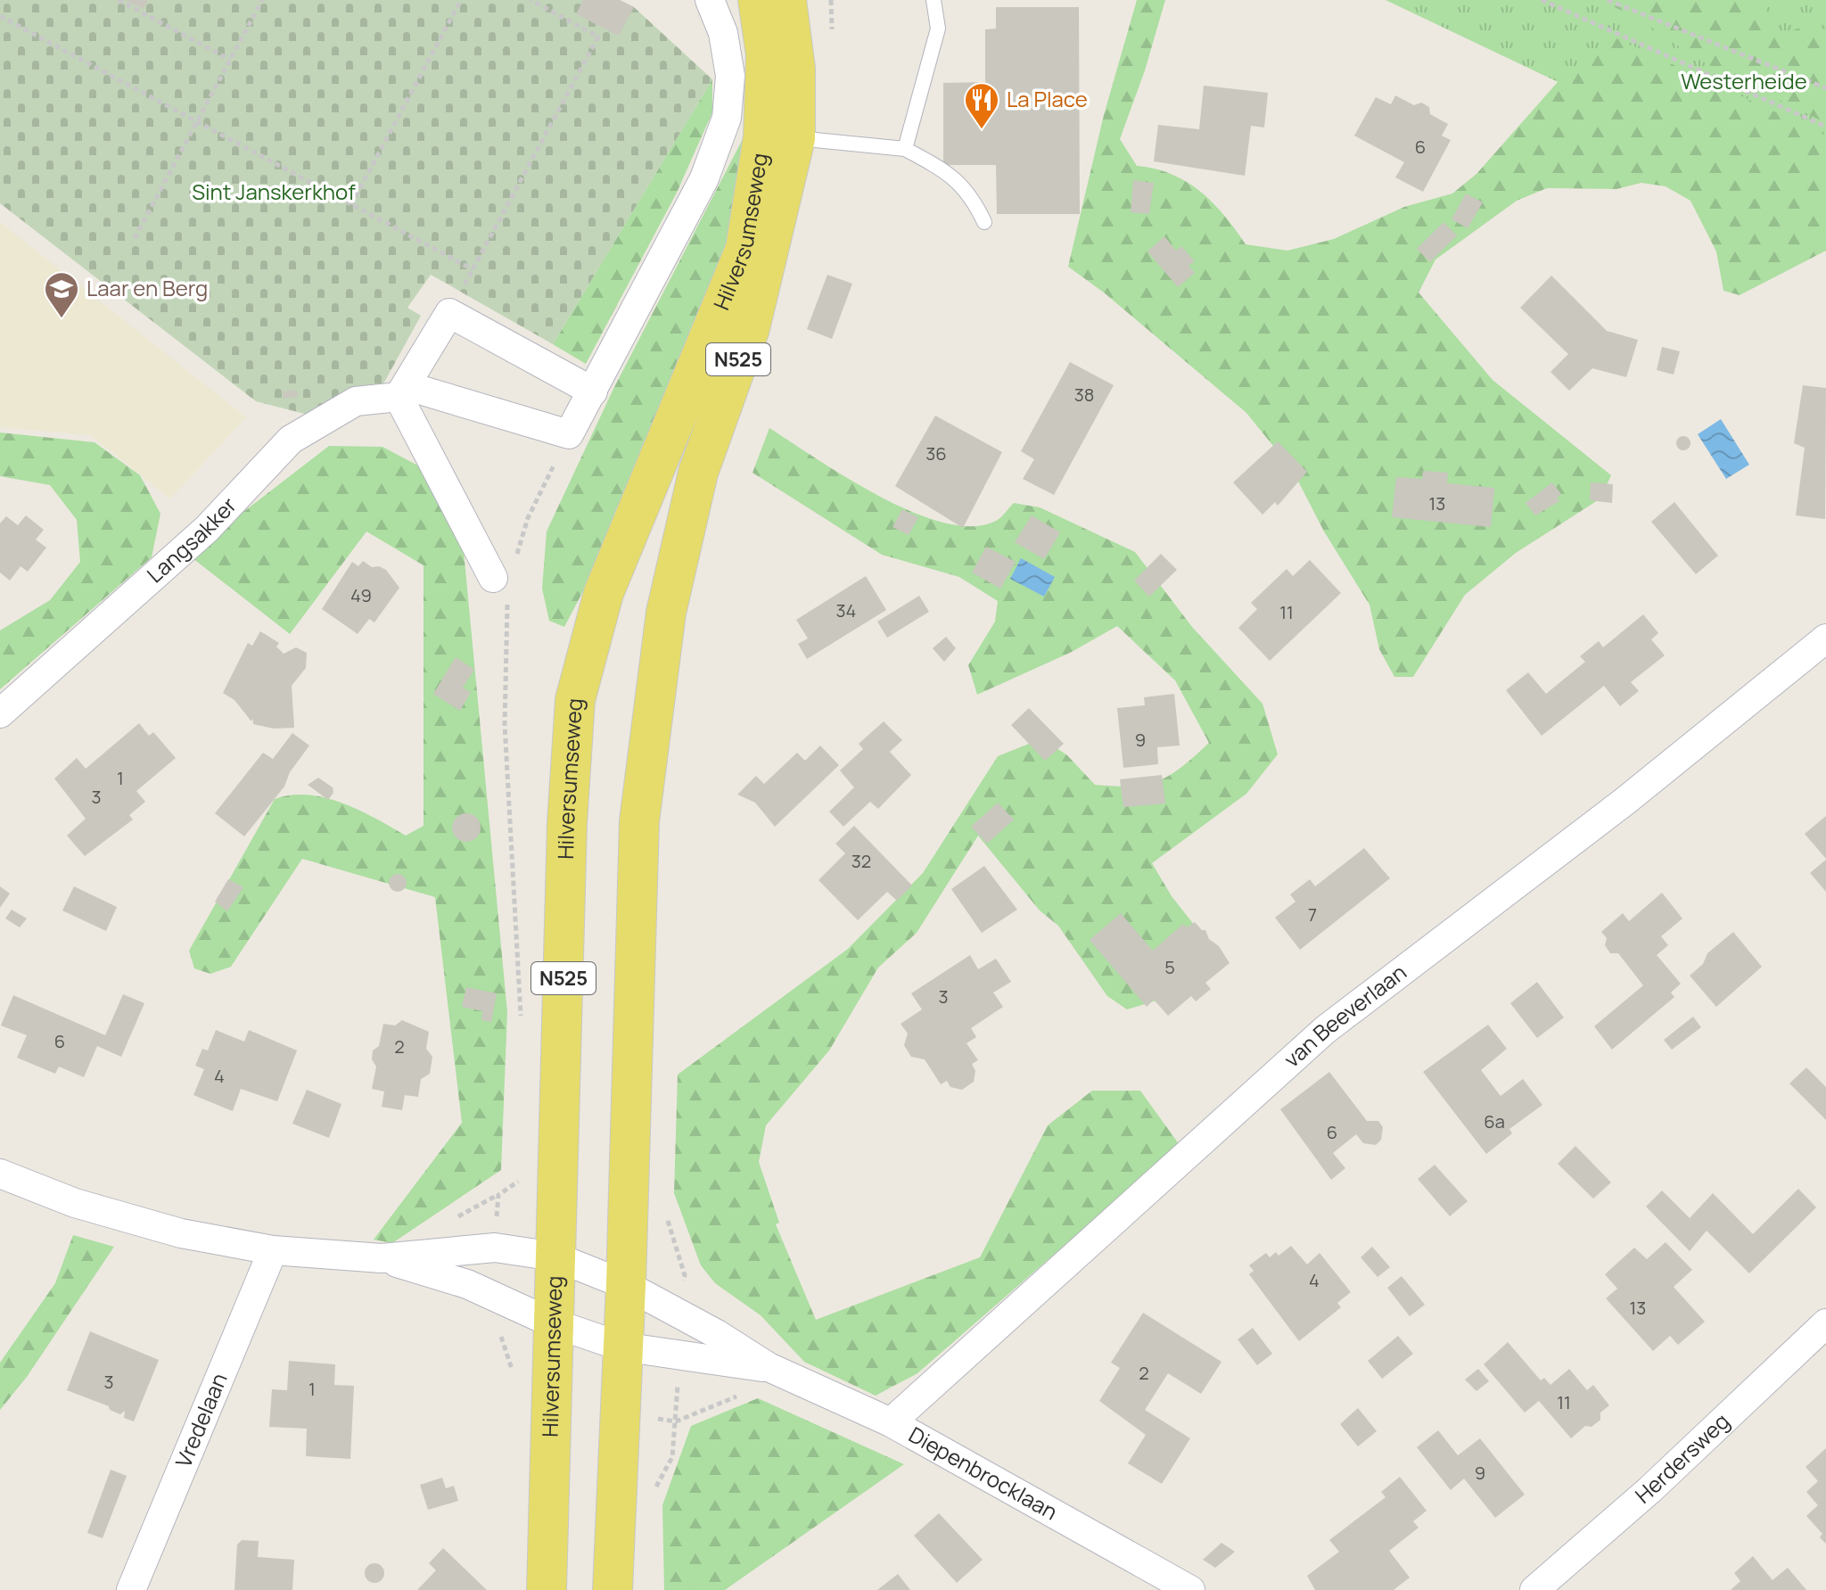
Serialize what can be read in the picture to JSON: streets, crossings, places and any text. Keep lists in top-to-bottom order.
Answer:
{
  "streets": {
    "main road": ["Hilversumseweg", "N525"],
    "street": [
      "Langsakker",
      "van Beeverlaan",
      "Vredelaan",
      "Herdersweg",
      "Diepenbrocklaan"
    ]
  },
  "crossings": [
    ["Hilversumseweg", "Diepenbrocklaan"],
    ["van Beeverlaan", "Diepenbrocklaan"]
  ],
  "parks": ["Westerheide", "Sint Janskerkhof"],
  "places": {
    "restaurant": ["La Place"],
    "school or university": ["Laar en Berg"]
  },
  "house_numbers": [
    "6",
    "38",
    "36",
    "13",
    "49",
    "34",
    "11",
    "9",
    "1",
    "3",
    "32",
    "7",
    "5",
    "3",
    "6",
    "2",
    "4",
    "6a",
    "6",
    "4",
    "13",
    "2",
    "3",
    "1",
    "11",
    "9"
  ]
}
